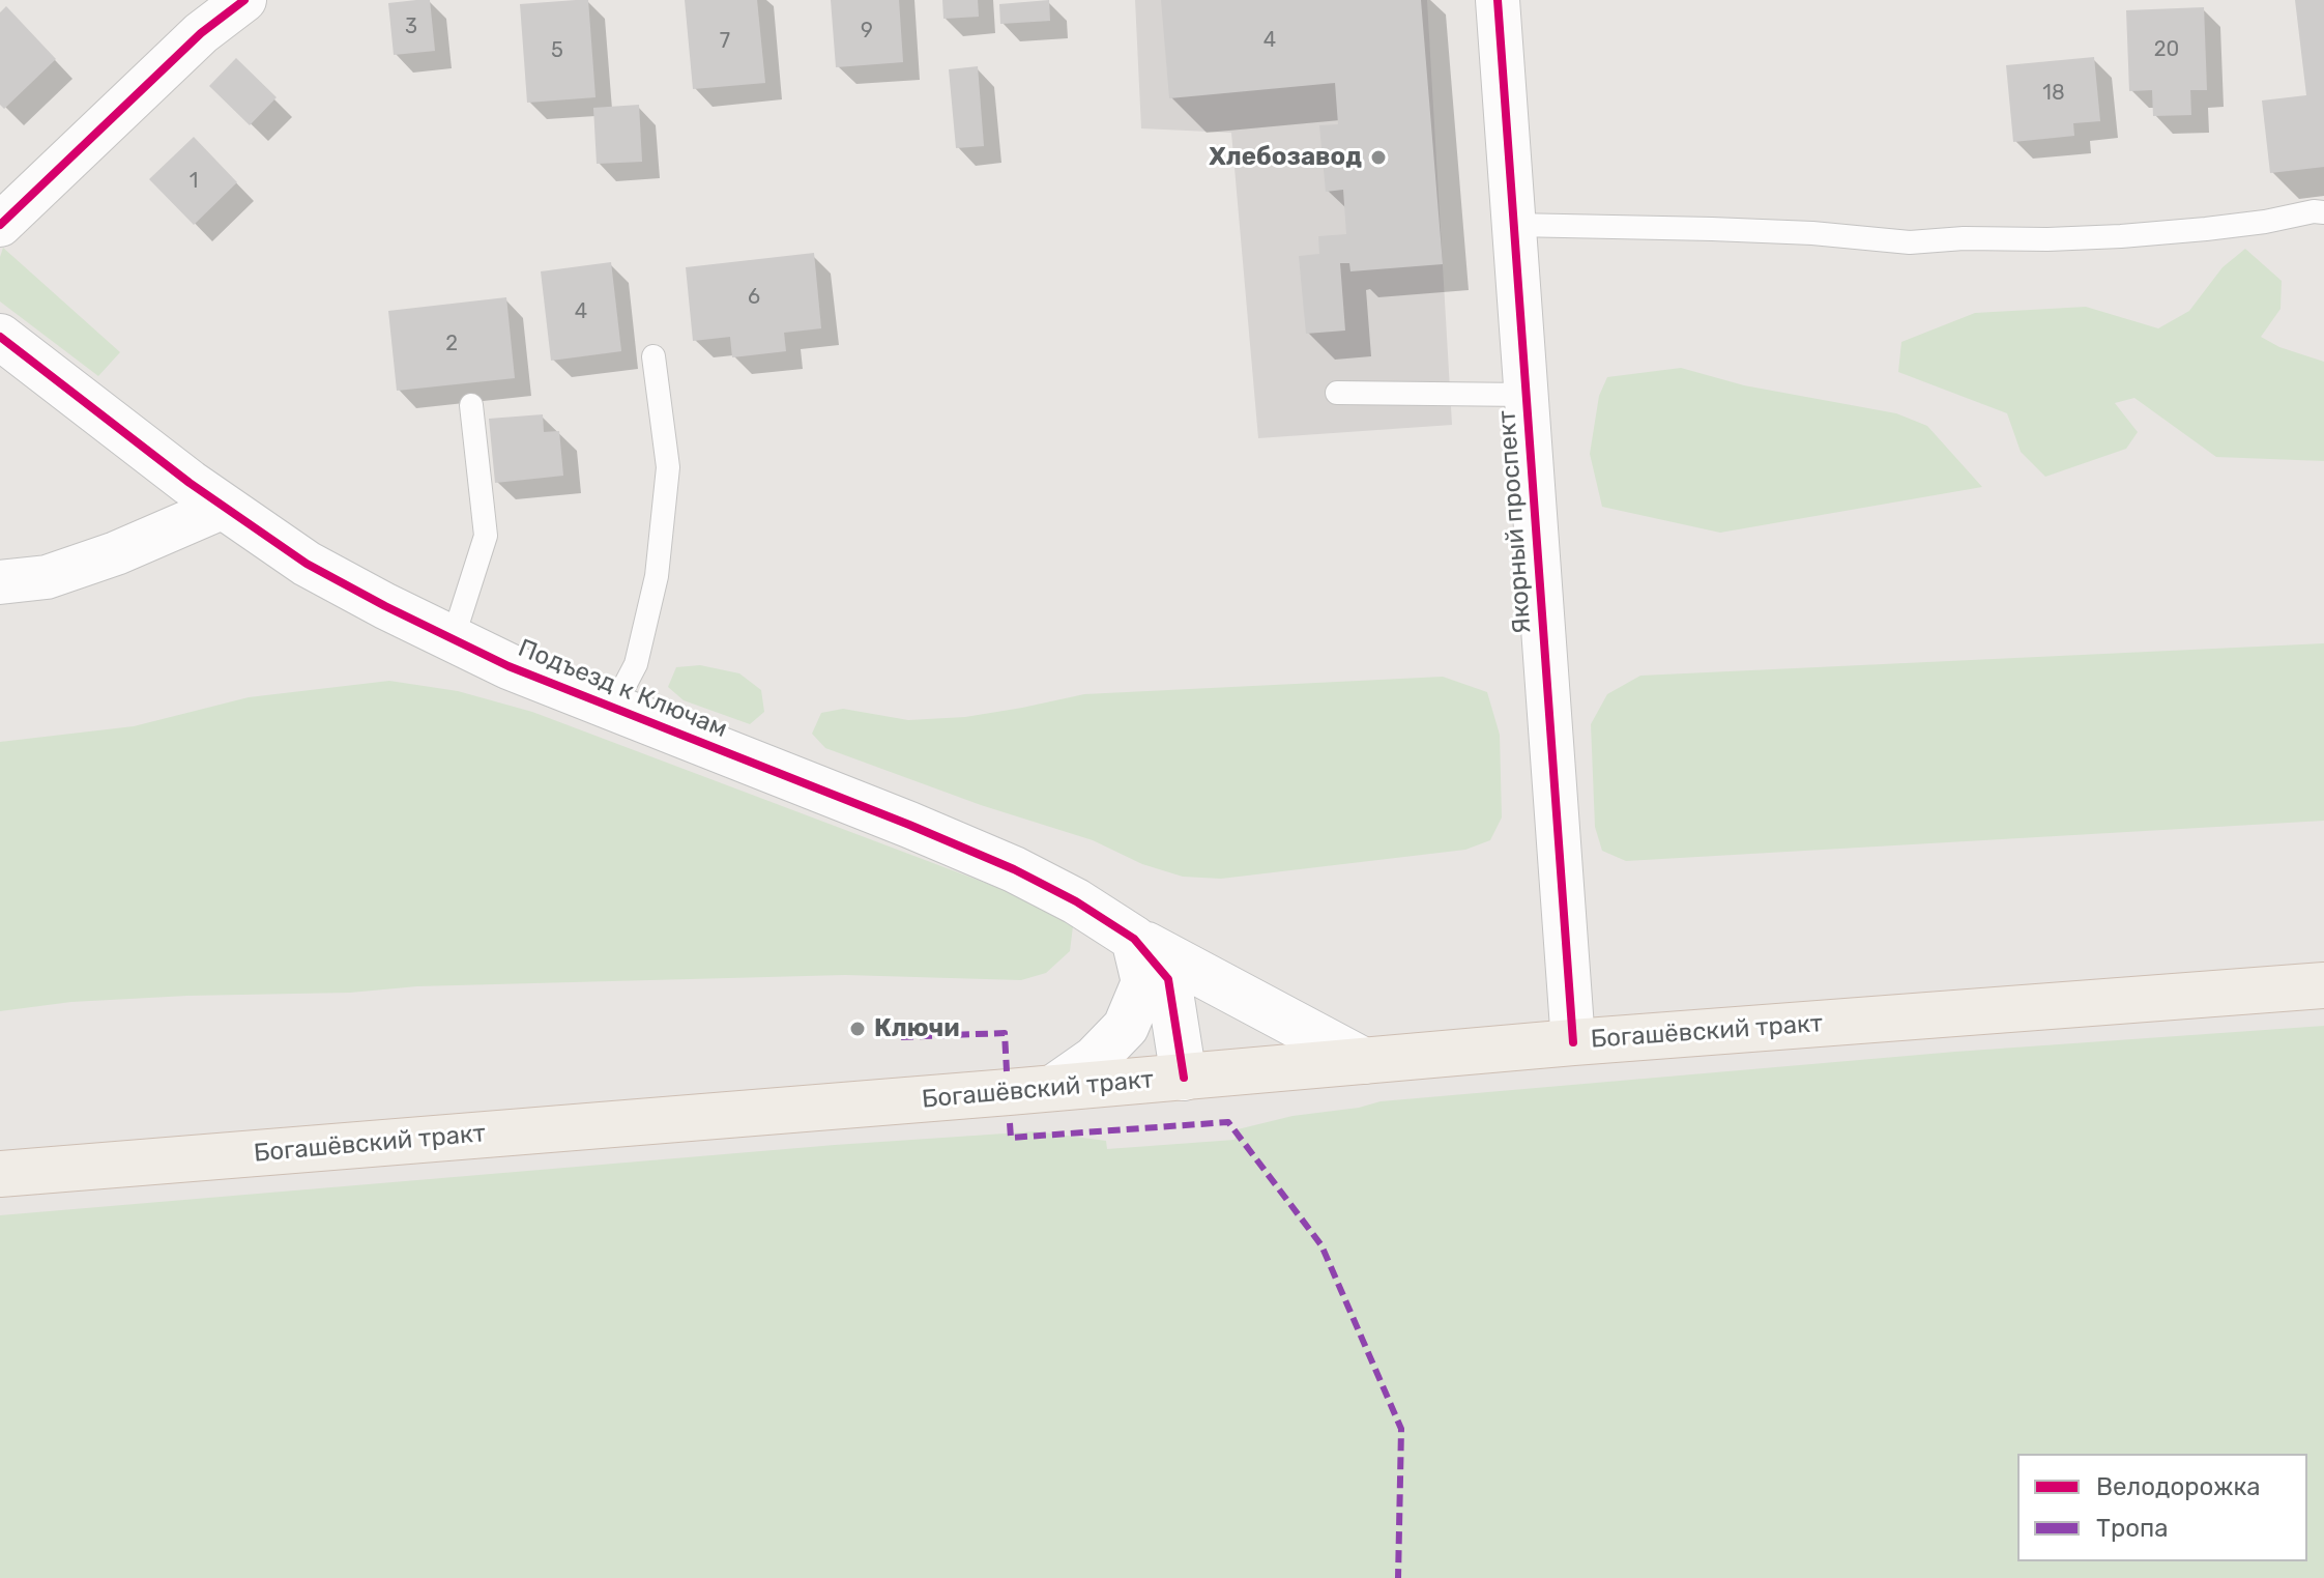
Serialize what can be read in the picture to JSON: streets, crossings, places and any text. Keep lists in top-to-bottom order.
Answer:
{
  "streets": {
    "main road": ["Богашёвский тракт"],
    "street": ["Якорный проспект", "Подъезд к Ключам"]
  },
  "crossings": [
    ["Якорный проспект", "Богашёвский тракт"],
    ["Подъезд к Ключам", "Богашёвский тракт"]
  ],
  "places": ["Хлебозавод", "Ключи"],
  "house_numbers": [
    "3",
    "9",
    "4",
    "7",
    "20",
    "5",
    "18",
    "1",
    "6",
    "4",
    "2"
  ],
  "legend": ["Велодорожка", "Тропа"]
}
